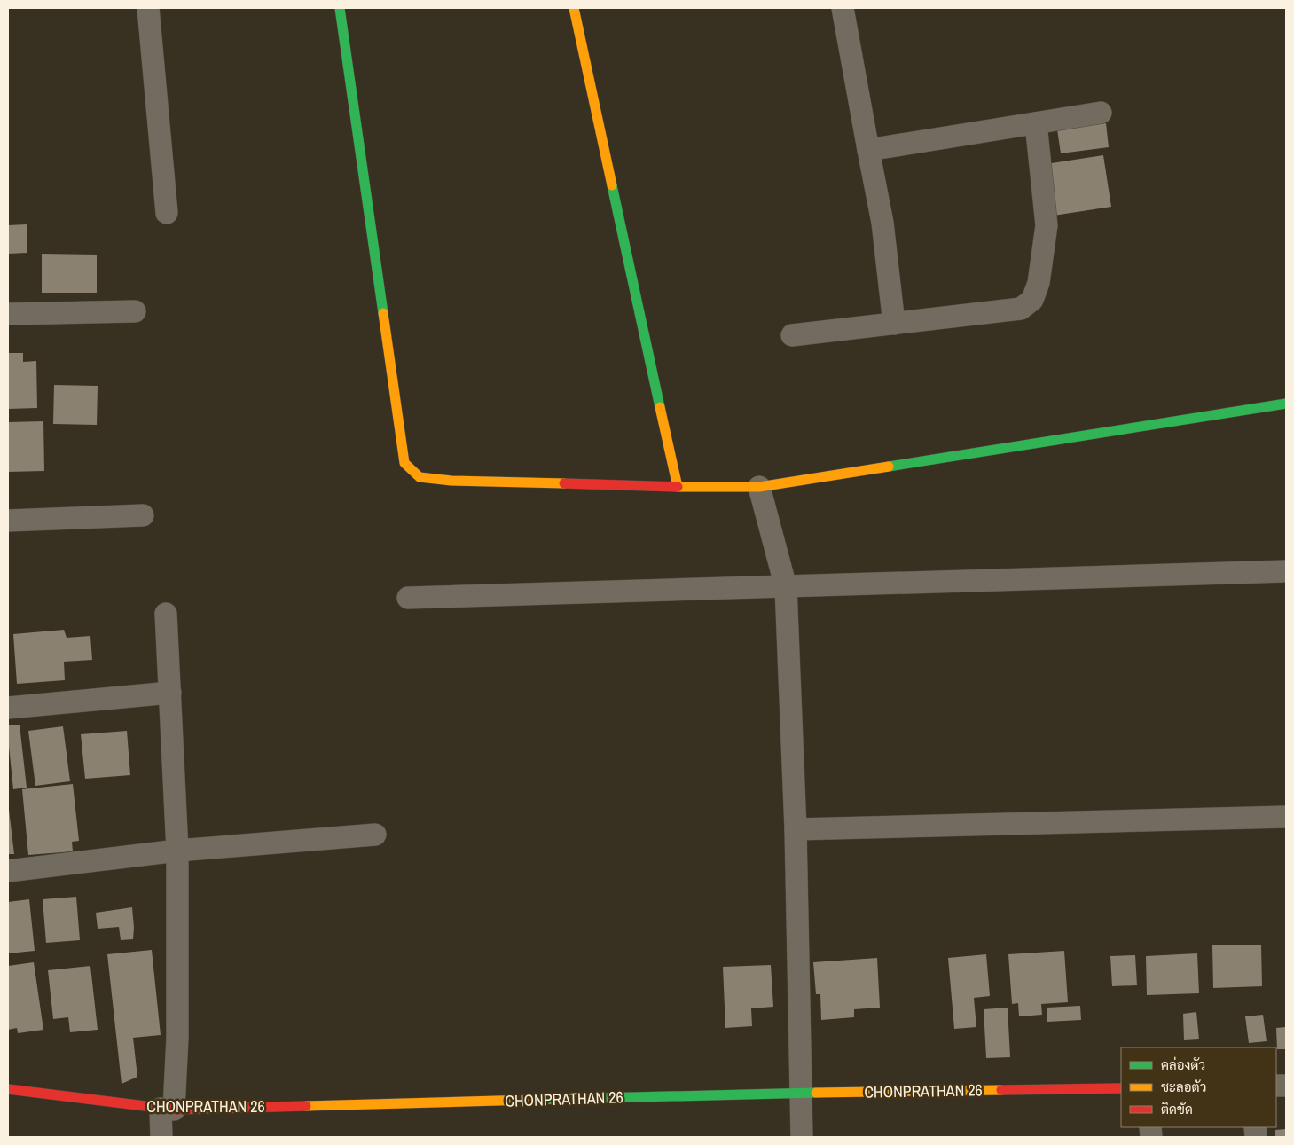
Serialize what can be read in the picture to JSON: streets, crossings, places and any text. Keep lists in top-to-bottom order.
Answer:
{
  "streets": {
    "street": ["CHONPRATHAN 26"]
  },
  "legend": ["คล่องตัว", "ชะลอตัว", "ติดขัด"]
}
